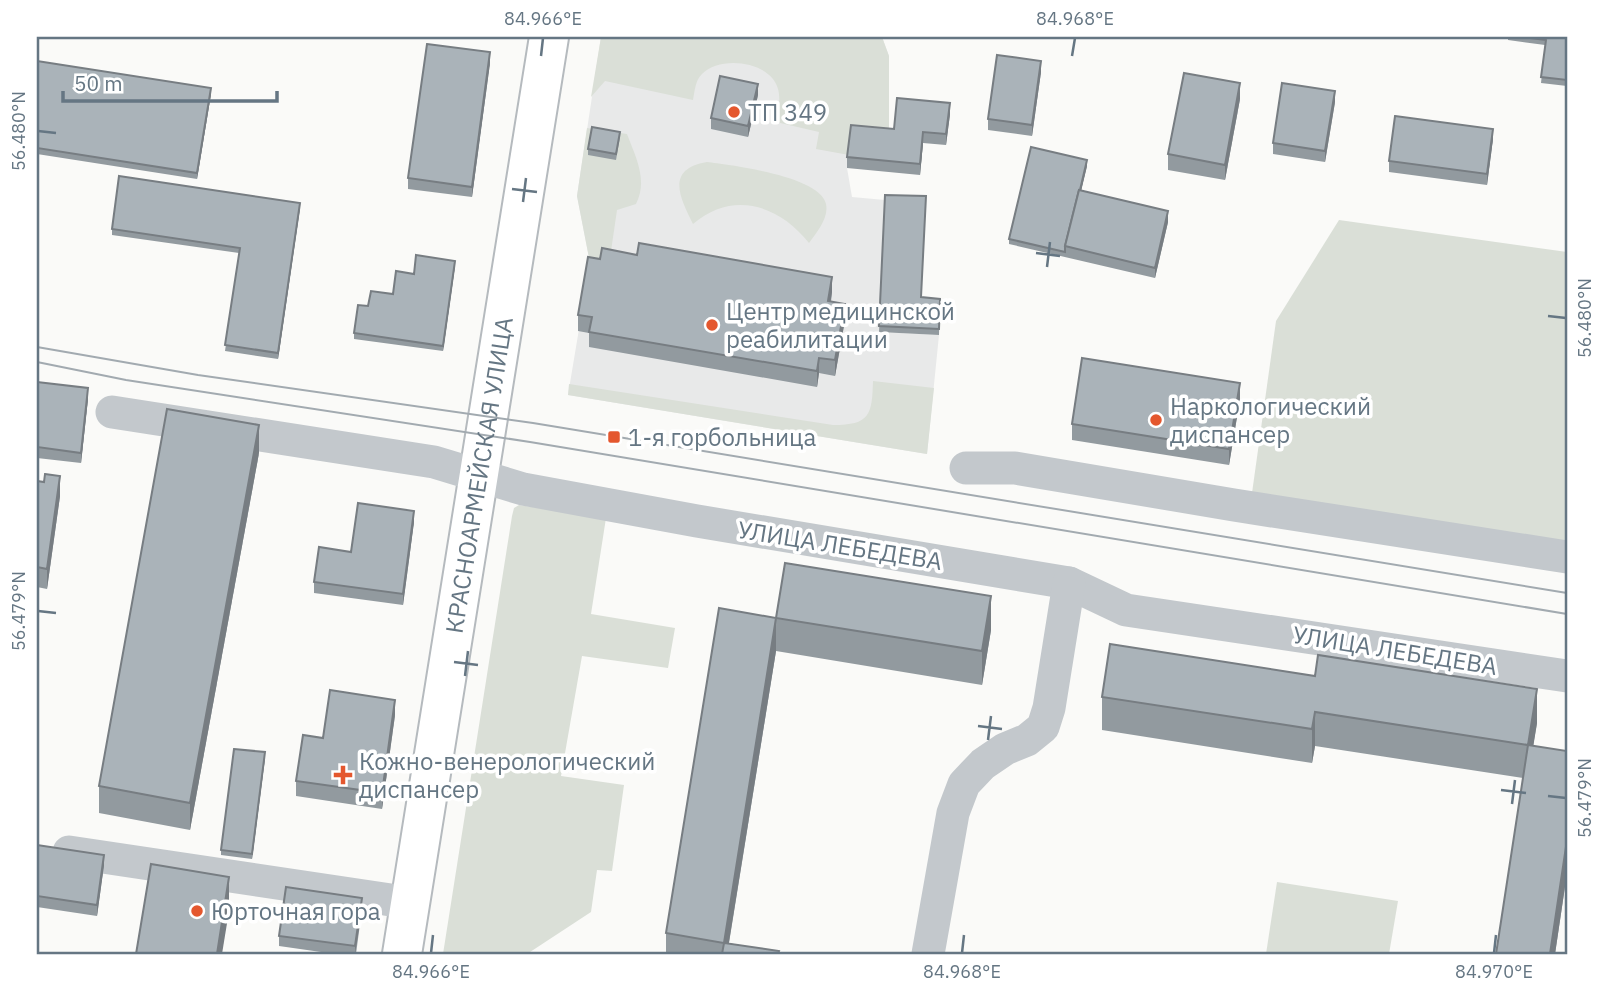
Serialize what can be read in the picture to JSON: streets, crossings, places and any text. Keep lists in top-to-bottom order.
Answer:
{
  "streets": {
    "main road": ["КРАСНОАРМЕЙСКАЯ УЛИЦА"],
    "street": ["УЛИЦА ЛЕБЕДЕВА"]
  },
  "crossings": [
    ["КРАСНОАРМЕЙСКАЯ УЛИЦА", "УЛИЦА ЛЕБЕДЕВА"]
  ],
  "places": {
    "other": [
      "ТП 349",
      "Центр медицинской реабилитации",
      "Наркологический диспансер",
      "Юрточная гора"
    ],
    "transit": ["1-я горбольница"],
    "health": ["Кожно-венерологический диспансер"]
  },
  "scale_bar": "50 m",
  "coordinates": [
    "84.966°E",
    "84.968°E",
    "56.480°N",
    "56.479°N",
    "84.970°E"
  ]
}
